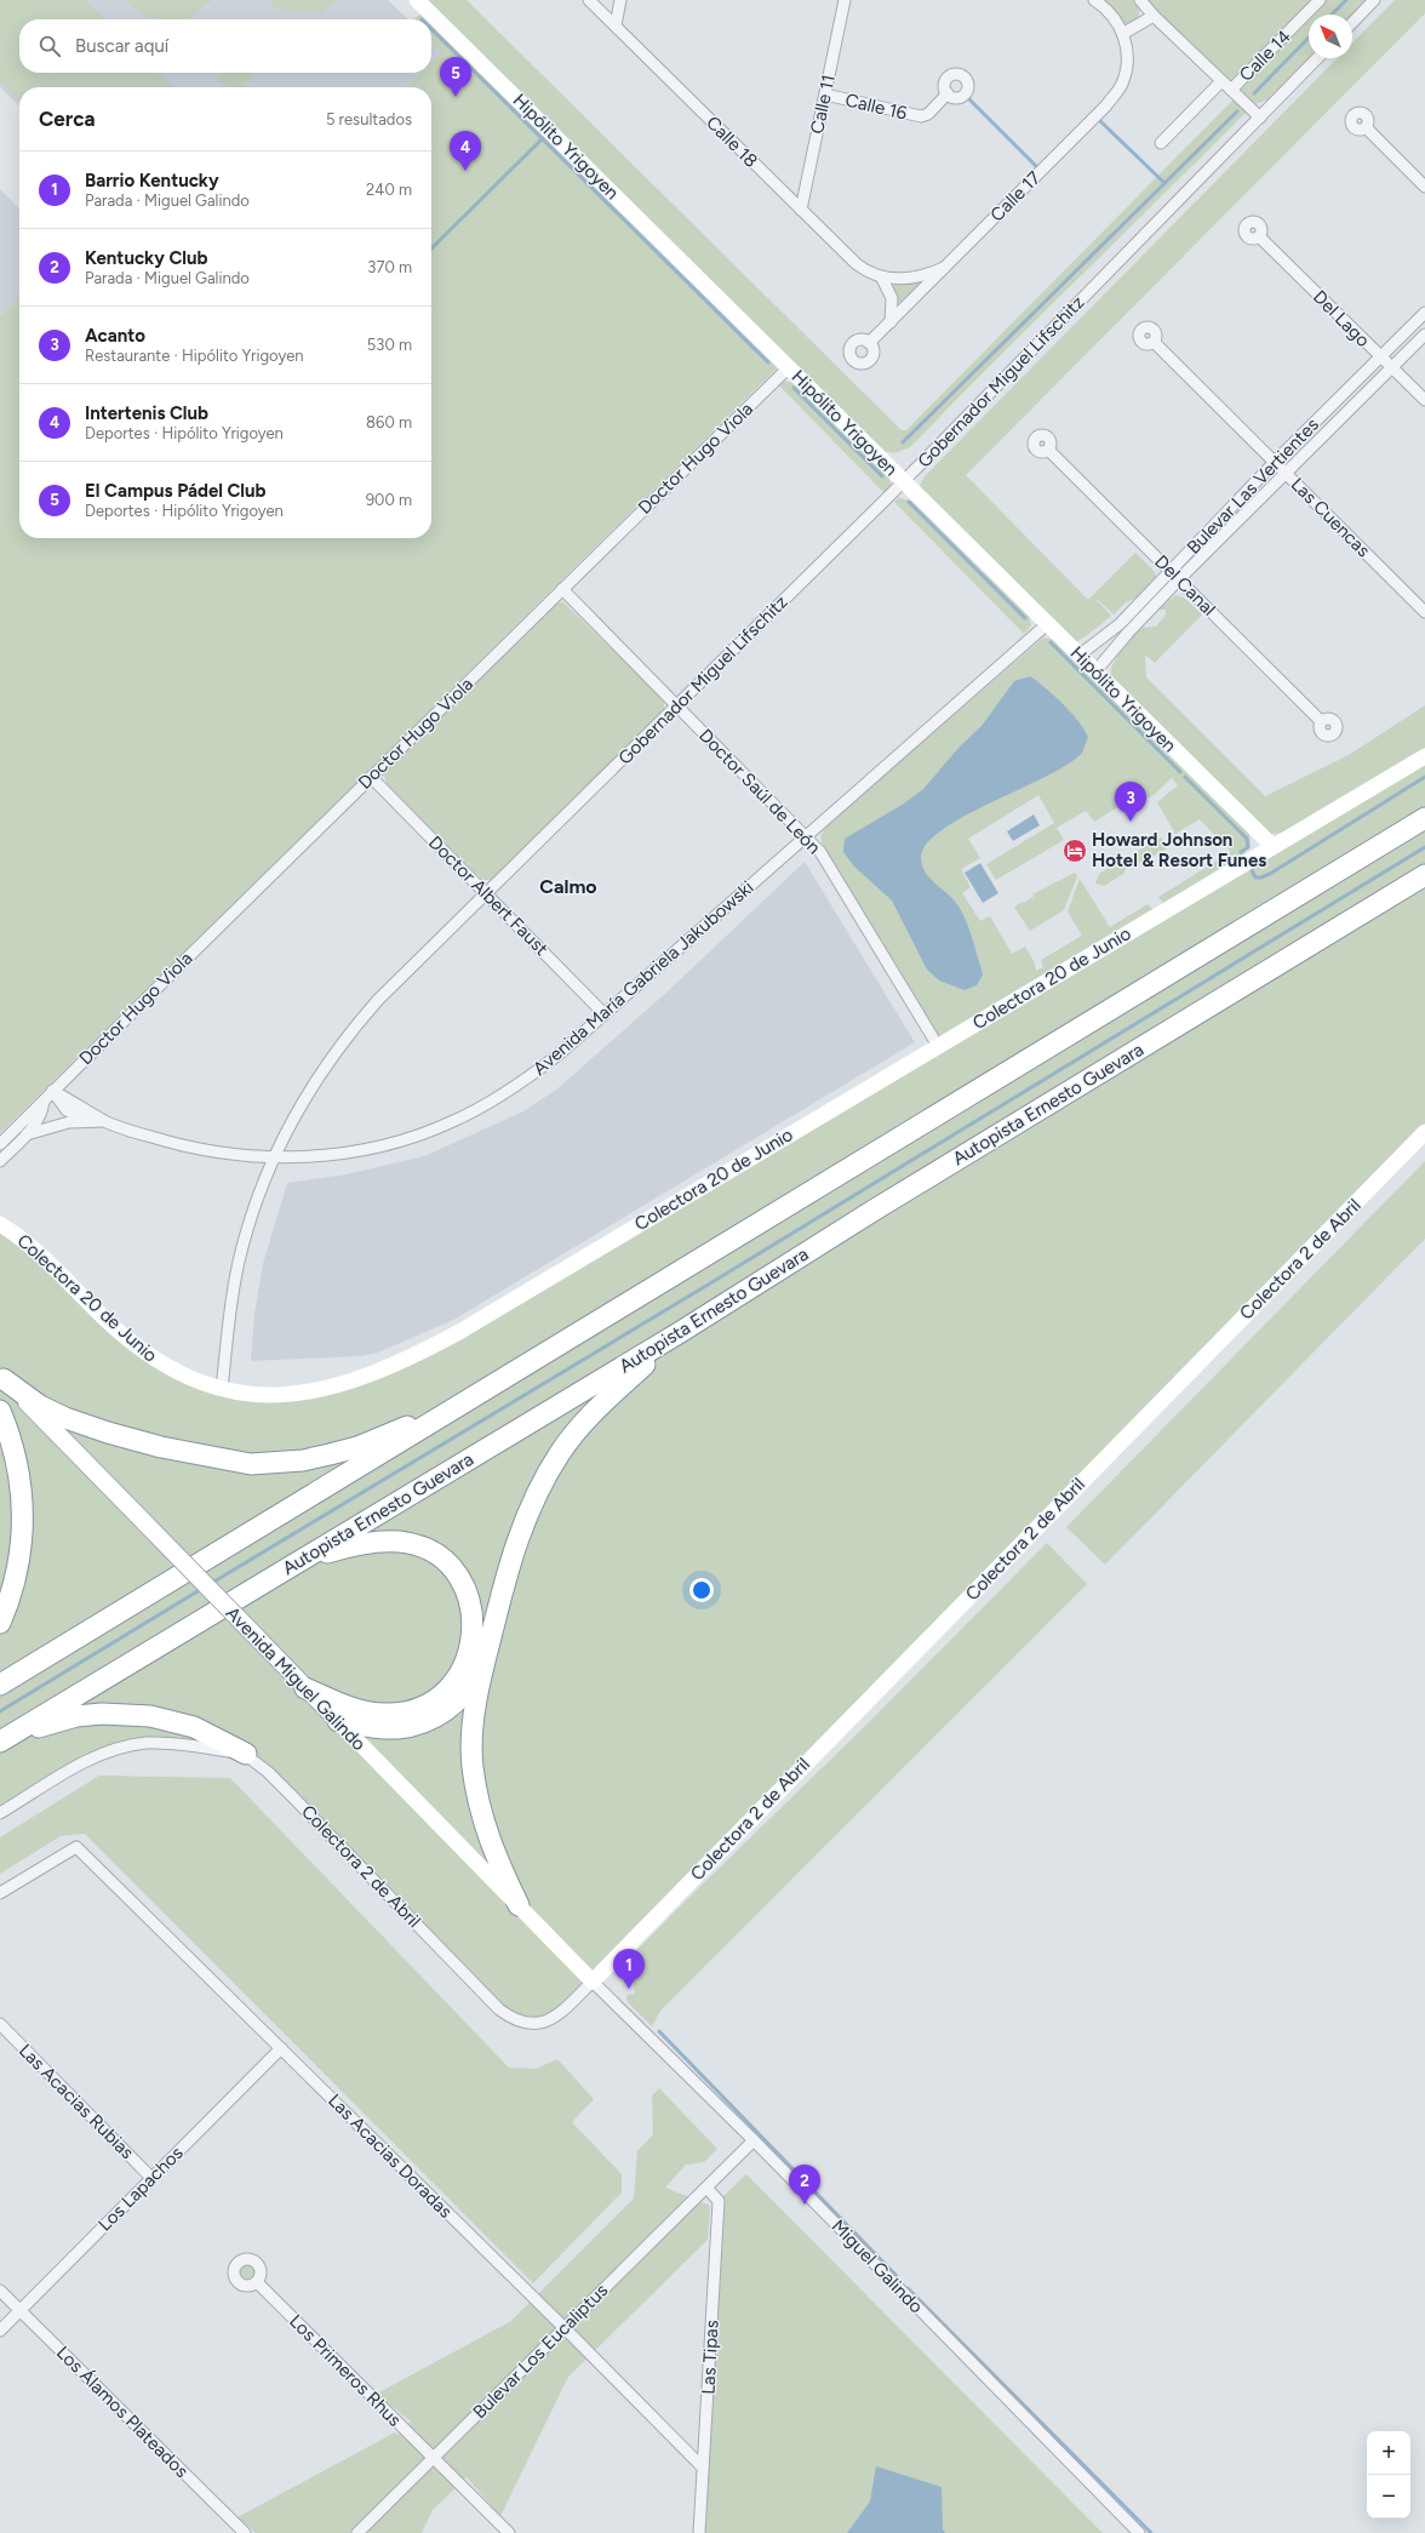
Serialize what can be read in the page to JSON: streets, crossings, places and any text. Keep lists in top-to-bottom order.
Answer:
{
  "streets": {
    "highway": ["Autopista Ernesto Guevara"],
    "main road": [
      "Hipólito Yrigoyen",
      "Colectora 20 de Junio",
      "Colectora 2 de Abril",
      "Avenida Miguel Galindo"
    ],
    "street": [
      "Calle 14",
      "Calle 11",
      "Calle 16",
      "Calle 18",
      "Calle 17",
      "Del Lago",
      "Gobernador Miguel Lifschitz",
      "Doctor Hugo Viola",
      "Bulevar Las Vertientes",
      "Las Cuencas",
      "Del Canal",
      "Doctor Saúl de León",
      "Doctor Albert Faust",
      "Avenida María Gabriela Jakubowski",
      "Las Acacias Rubias",
      "Las Acacias Doradas",
      "Los Lapachos",
      "Miguel Galindo",
      "Bulevar Los Eucaliptus",
      "Las Tipas",
      "Los Primeros Rhus",
      "Los Álamos Plateados"
    ]
  },
  "crossings": [
    ["Calle 14", "Gobernador Miguel Lifschitz"],
    ["Calle 11", "Calle 16"],
    ["Calle 11", "Calle 18"],
    ["Calle 18", "Calle 17"],
    ["Hipólito Yrigoyen", "Gobernador Miguel Lifschitz"],
    ["Hipólito Yrigoyen", "Doctor Hugo Viola"],
    ["Hipólito Yrigoyen", "Bulevar Las Vertientes"],
    ["Hipólito Yrigoyen", "Avenida María Gabriela Jakubowski"],
    ["Hipólito Yrigoyen", "Colectora 20 de Junio"],
    ["Del Lago", "Bulevar Las Vertientes"],
    ["Gobernador Miguel Lifschitz", "Doctor Saúl de León"],
    ["Gobernador Miguel Lifschitz", "Doctor Albert Faust"],
    ["Gobernador Miguel Lifschitz", "Avenida María Gabriela Jakubowski"],
    ["Gobernador Miguel Lifschitz", "Colectora 20 de Junio"],
    ["Doctor Hugo Viola", "Doctor Saúl de León"],
    ["Doctor Hugo Viola", "Doctor Albert Faust"],
    ["Doctor Hugo Viola", "Avenida María Gabriela Jakubowski"],
    ["Bulevar Las Vertientes", "Las Cuencas"],
    ["Bulevar Las Vertientes", "Del Canal"],
    ["Doctor Saúl de León", "Avenida María Gabriela Jakubowski"],
    ["Doctor Saúl de León", "Colectora 20 de Junio"],
    ["Doctor Albert Faust", "Avenida María Gabriela Jakubowski"],
    ["Colectora 2 de Abril", "Avenida Miguel Galindo"],
    ["Colectora 2 de Abril", "Miguel Galindo"],
    ["Avenida Miguel Galindo", "Miguel Galindo"],
    ["Las Acacias Rubias", "Los Lapachos"],
    ["Las Acacias Doradas", "Los Lapachos"],
    ["Las Acacias Doradas", "Bulevar Los Eucaliptus"],
    ["Las Acacias Doradas", "Las Tipas"],
    ["Los Lapachos", "Los Álamos Plateados"],
    ["Miguel Galindo", "Bulevar Los Eucaliptus"],
    ["Bulevar Los Eucaliptus", "Las Tipas"],
    ["Bulevar Los Eucaliptus", "Los Primeros Rhus"]
  ],
  "districts": ["Calmo"],
  "places": {
    "hotel": ["Howard Johnson Hotel & Resort Funes"]
  },
  "north": "top left",
  "page": {
    "search": "Buscar aquí",
    "pins": [
      "5",
      "4",
      "3",
      "1",
      "2"
    ],
    "heading": ["Cerca", "5 resultados"],
    "list": [
      {
        "mark": "1",
        "name": "Barrio Kentucky",
        "note": "Parada · Miguel Galindo",
        "value": "240 m"
      },
      {
        "mark": "2",
        "name": "Kentucky Club",
        "note": "Parada · Miguel Galindo",
        "value": "370 m"
      },
      {
        "mark": "3",
        "name": "Acanto",
        "note": "Restaurante · Hipólito Yrigoyen",
        "value": "530 m"
      },
      {
        "mark": "4",
        "name": "Intertenis Club",
        "note": "Deportes · Hipólito Yrigoyen",
        "value": "860 m"
      },
      {
        "mark": "5",
        "name": "El Campus Pádel Club",
        "note": "Deportes · Hipólito Yrigoyen",
        "value": "900 m"
      }
    ],
    "map_buttons": ["+", "−"]
  }
}
